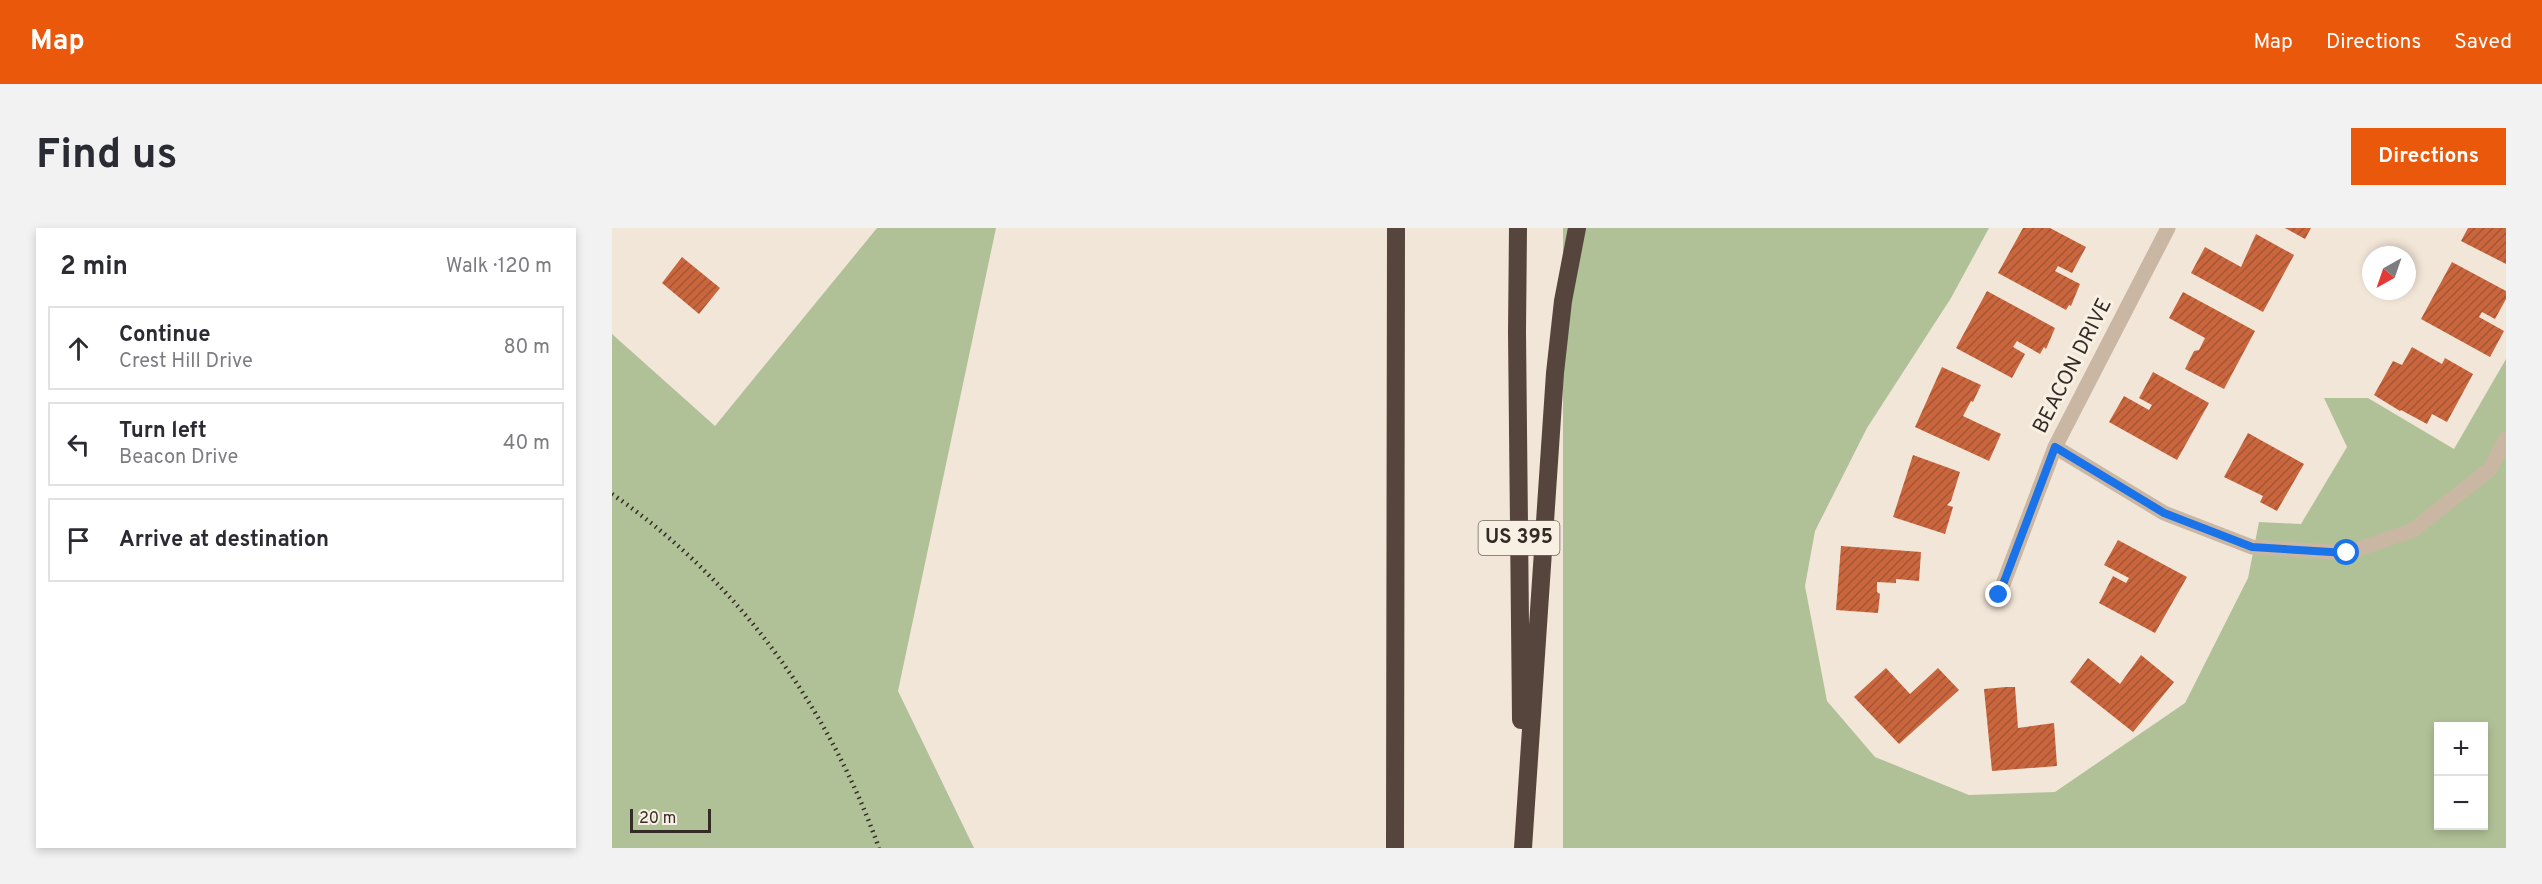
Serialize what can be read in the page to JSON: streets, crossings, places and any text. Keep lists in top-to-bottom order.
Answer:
{
  "streets": {
    "highway": ["US 395"],
    "street": ["BEACON DRIVE"]
  },
  "scale_bar": "20 m",
  "north": "bottom left",
  "page": {
    "header": "Map",
    "nav": ["Map", "Directions", "Saved"],
    "buttons": "Directions",
    "title": "Find us",
    "heading": ["2 min", "Walk · 120 m"],
    "list": [
      ["Continue", "Crest Hill Drive", "80 m"],
      ["Turn left", "Beacon Drive", "40 m"],
      "Arrive at destination"
    ],
    "map_buttons": ["+", "−"],
    "scale": "20 m"
  }
}
